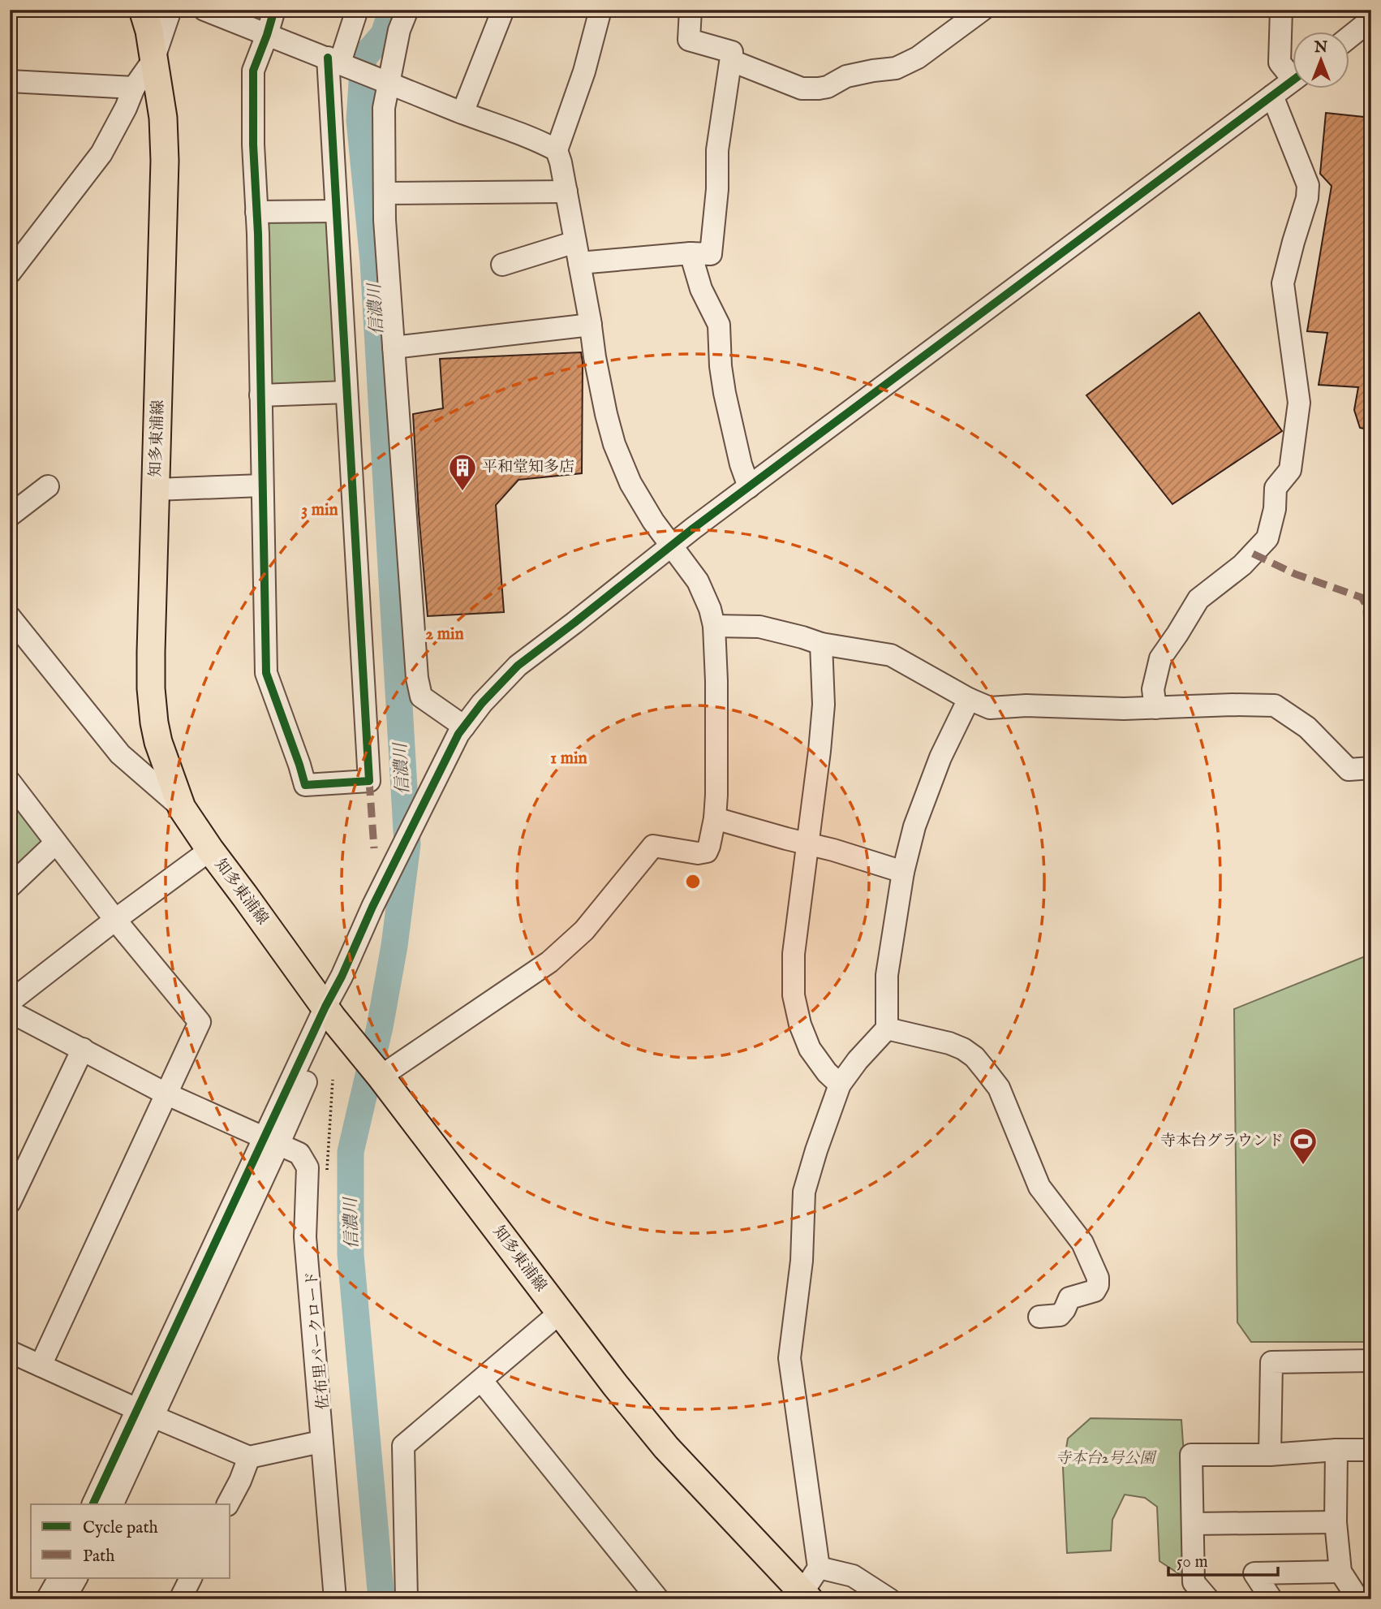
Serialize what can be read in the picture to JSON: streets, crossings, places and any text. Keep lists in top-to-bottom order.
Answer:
{
  "streets": {
    "main road": ["知多東浦線"]
  },
  "water": ["信濃川"],
  "parks": ["寺本台2号公園"],
  "places": {
    "building": ["平和堂知多店"],
    "sports": ["寺本台グラウンド"]
  },
  "legend": ["Cycle path", "Path"],
  "scale_bar": "50 m",
  "north": "top",
  "rings": ["3 min", "2 min", "1 min"]
}
